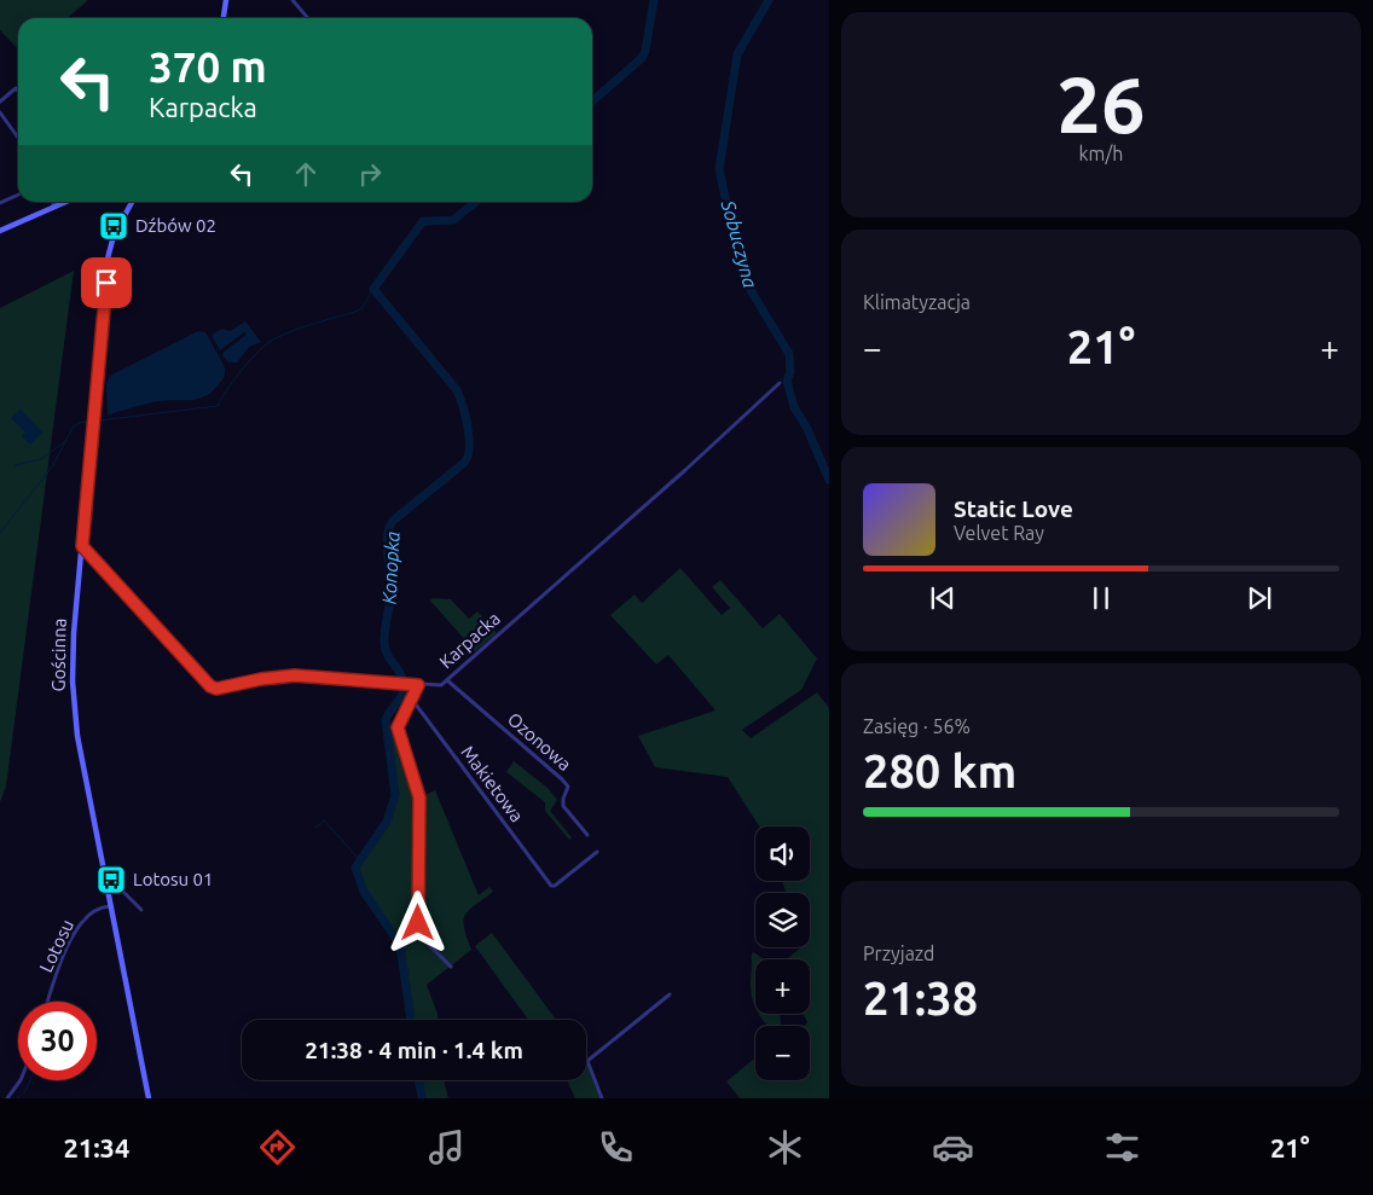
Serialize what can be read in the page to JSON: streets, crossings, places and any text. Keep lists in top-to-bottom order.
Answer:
{
  "streets": {
    "main road": ["Gościnna"],
    "street": [
      "Karpacka",
      "Ozonowa",
      "Makietowa",
      "Lotosu"
    ]
  },
  "crossings": [
    ["Karpacka", "Gościnna"],
    ["Karpacka", "Ozonowa"],
    ["Gościnna", "Lotosu"]
  ],
  "water": ["Sobuczyna", "Konopka"],
  "places": {
    "bus stop": ["Dźbów 02", "Lotosu 01"]
  },
  "page": {
    "tile": [
      ["26", "km/h"],
      "Klimatyzacja",
      ["Zasięg · 56%", "280 km"],
      ["Przyjazd", "21:38"]
    ],
    "turn": ["370 m", "Karpacka"],
    "heat": ["−", "21°", "+"],
    "song": ["Static Love", "Velvet Ray"],
    "map_buttons": ["+", "−"],
    "limit": "30",
    "trip": "21:38 · 4 min · 1.4 km",
    "tabs": ["21:34", "21°"]
  }
}
